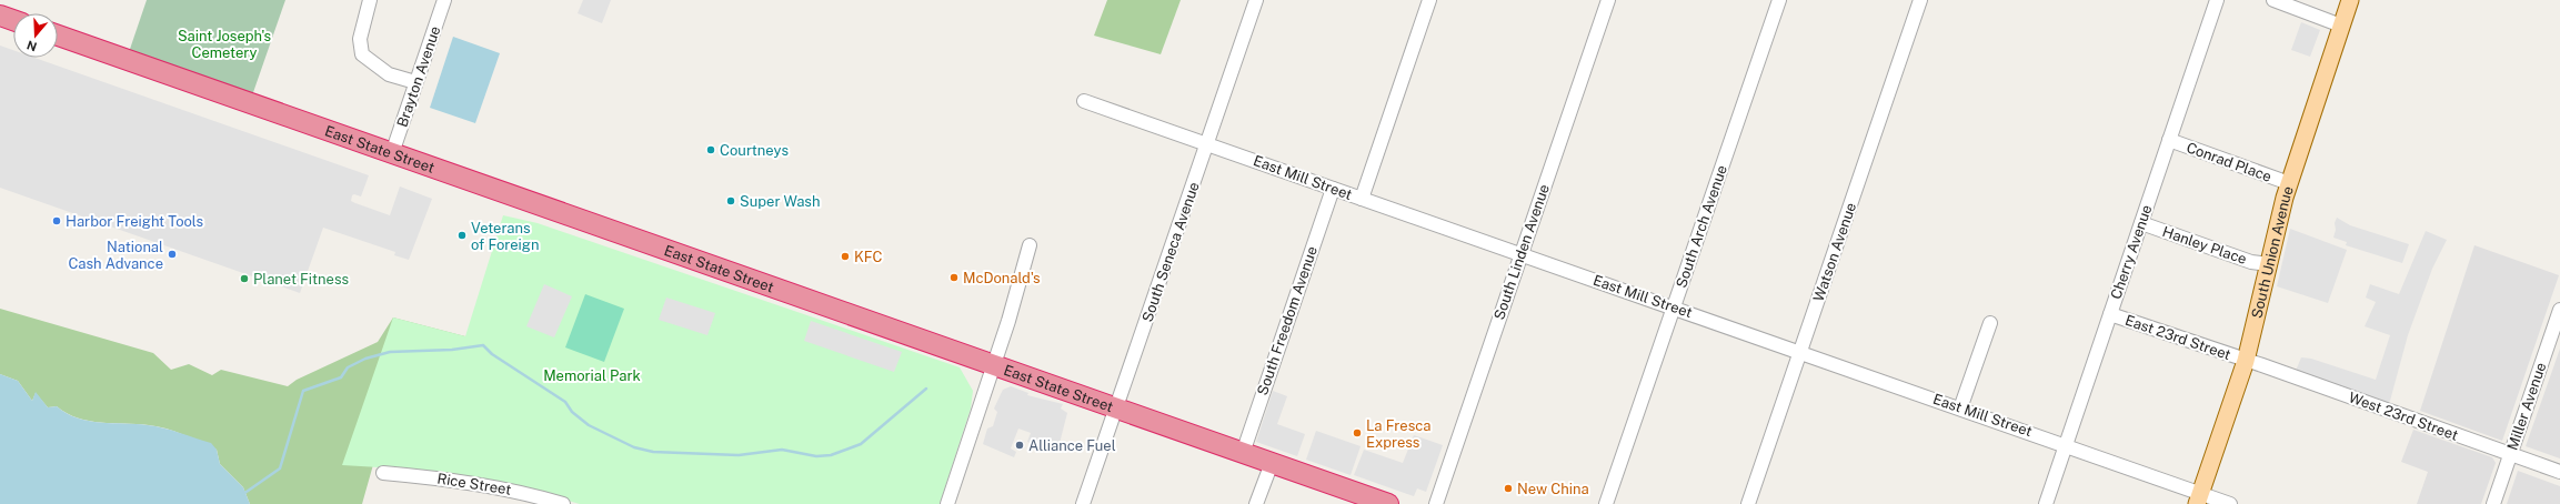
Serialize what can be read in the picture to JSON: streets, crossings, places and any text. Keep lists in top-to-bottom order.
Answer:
{
  "streets": {
    "highway": ["East State Street"],
    "main road": ["South Union Avenue"],
    "street": [
      "Brayton Avenue",
      "Conrad Place",
      "East Mill Street",
      "South Arch Avenue",
      "Hanley Place",
      "South Seneca Avenue",
      "South Linden Avenue",
      "Watson Avenue",
      "Cherry Avenue",
      "South Freedom Avenue",
      "East 23rd Street",
      "Miller Avenue",
      "West 23rd Street",
      "Rice Street"
    ]
  },
  "crossings": [
    ["Brayton Avenue", "East State Street"],
    ["East State Street", "South Seneca Avenue"],
    ["East State Street", "South Freedom Avenue"],
    ["Conrad Place", "Cherry Avenue"],
    ["Conrad Place", "South Union Avenue"],
    ["East Mill Street", "South Arch Avenue"],
    ["East Mill Street", "South Seneca Avenue"],
    ["East Mill Street", "South Linden Avenue"],
    ["East Mill Street", "Watson Avenue"],
    ["East Mill Street", "Cherry Avenue"],
    ["East Mill Street", "South Union Avenue"],
    ["East Mill Street", "South Freedom Avenue"],
    ["Hanley Place", "Cherry Avenue"],
    ["Hanley Place", "South Union Avenue"],
    ["Cherry Avenue", "East 23rd Street"],
    ["South Union Avenue", "East 23rd Street"],
    ["South Union Avenue", "West 23rd Street"],
    ["East 23rd Street", "West 23rd Street"],
    ["Miller Avenue", "West 23rd Street"]
  ],
  "parks": ["Saint Joseph's Cemetery", "Memorial Park"],
  "places": [
    "Courtneys",
    "Super Wash",
    "Harbor Freight Tools",
    "Veterans of Foreign",
    "National Cash Advance",
    "KFC",
    "McDonald's",
    "Planet Fitness",
    "La Fresca Express",
    "Alliance Fuel",
    "New China"
  ],
  "north": "bottom"
}
